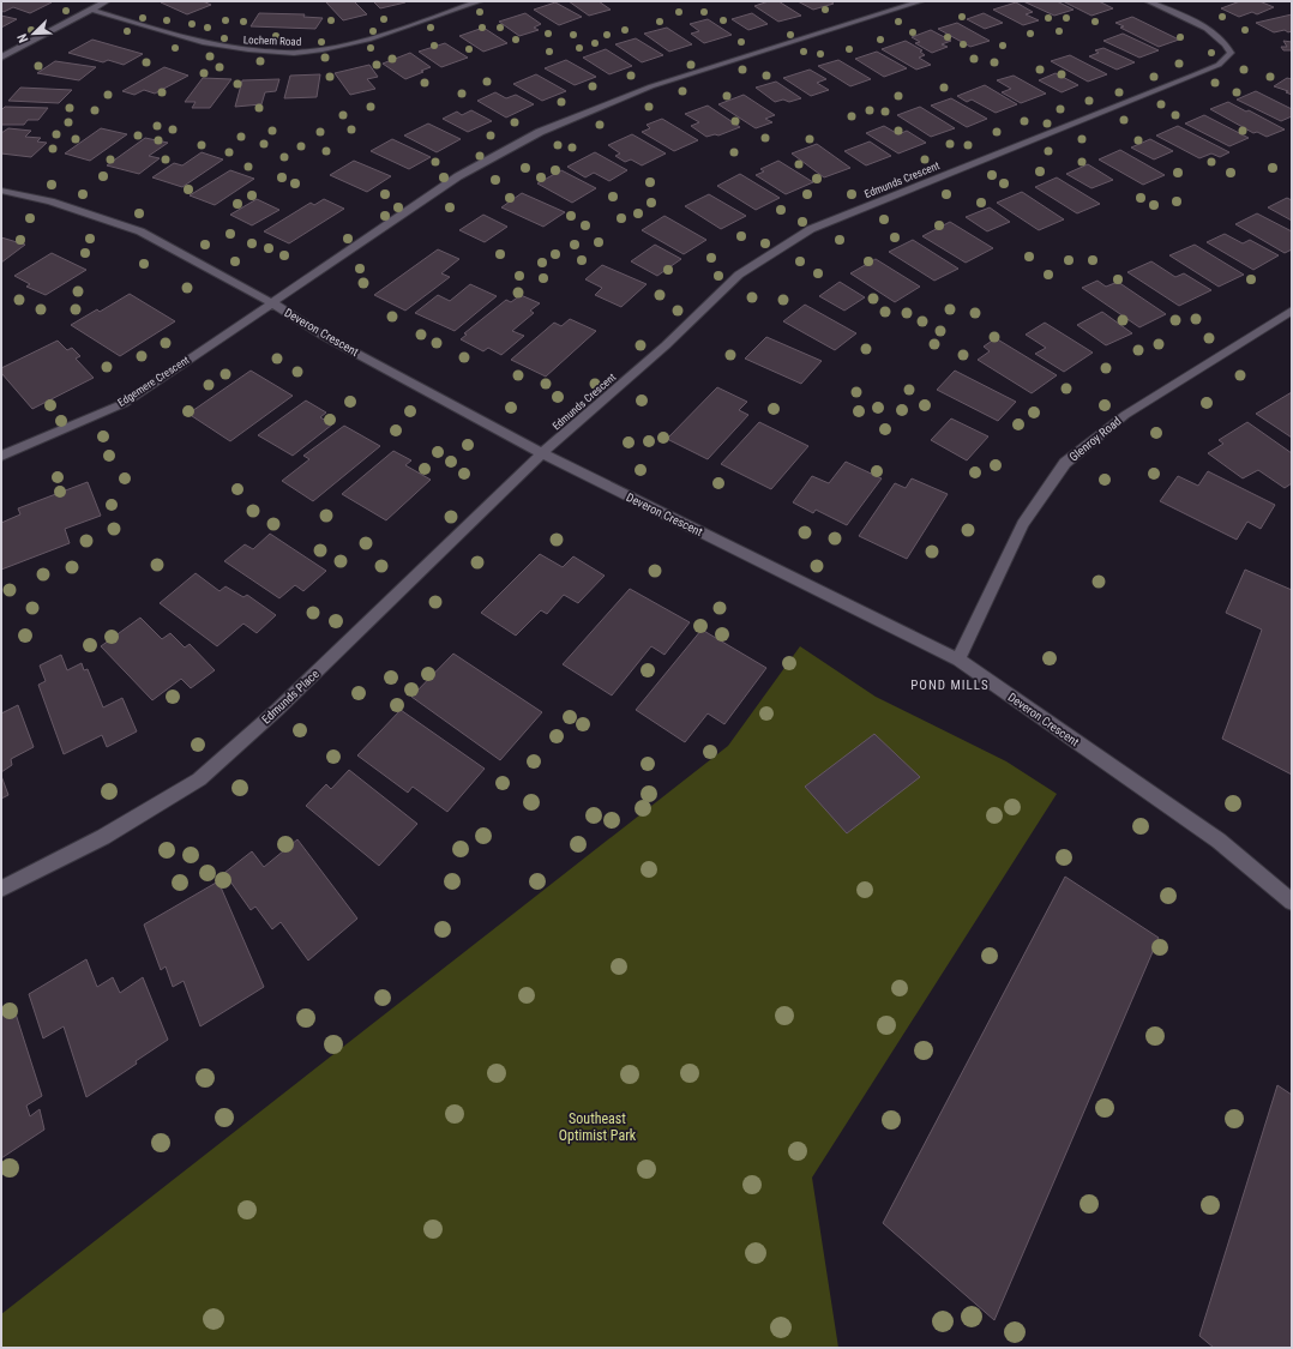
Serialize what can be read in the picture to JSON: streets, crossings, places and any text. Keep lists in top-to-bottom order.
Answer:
{
  "streets": {
    "street": [
      "Lochem Road",
      "Edmunds Crescent",
      "Deveron Crescent",
      "Edgemere Crescent",
      "Glenroy Road",
      "Edmunds Place"
    ]
  },
  "crossings": [
    ["Edmunds Crescent", "Deveron Crescent"],
    ["Edmunds Crescent", "Edmunds Place"],
    ["Deveron Crescent", "Edgemere Crescent"],
    ["Deveron Crescent", "Glenroy Road"],
    ["Deveron Crescent", "Edmunds Place"]
  ],
  "districts": ["POND MILLS"],
  "parks": ["Southeast Optimist Park"],
  "north": "bottom left"
}
